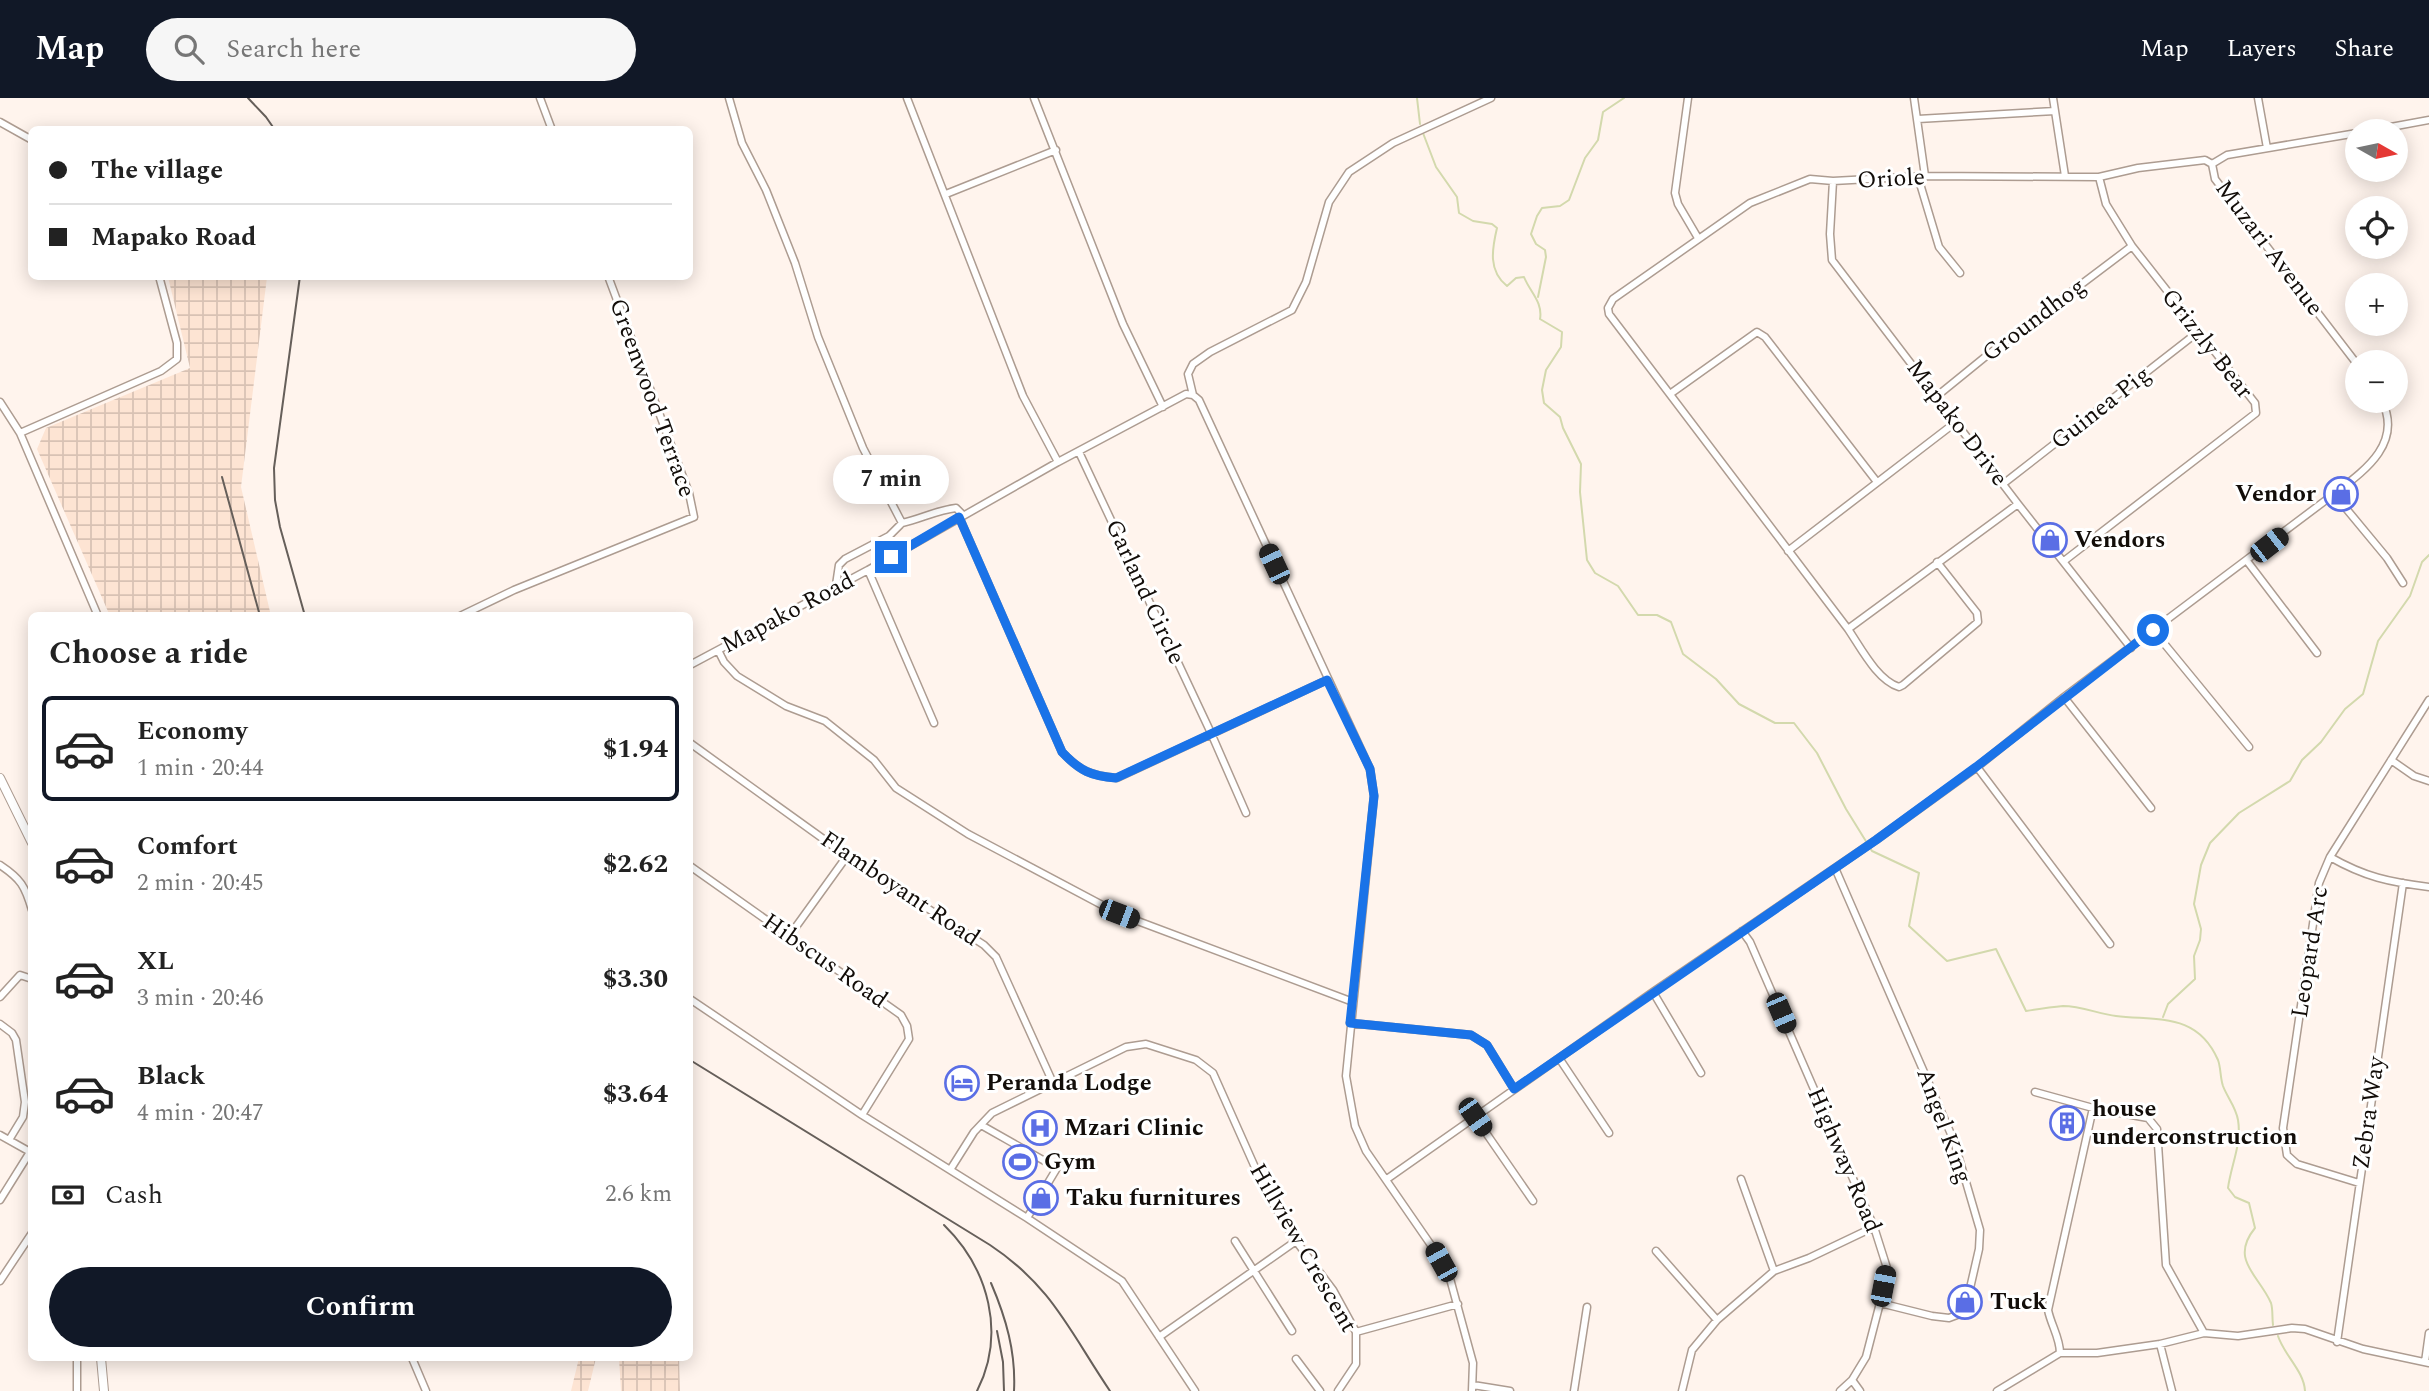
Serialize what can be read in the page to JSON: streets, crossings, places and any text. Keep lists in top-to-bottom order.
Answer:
{
  "streets": {
    "street": [
      "Oriole",
      "Muzari Avenue",
      "Groundhog",
      "Grizzly Bear",
      "Greenwood Terrace",
      "Guinea Pig",
      "Mapako Drive",
      "Garland Circle",
      "Mapako Road",
      "Flamboyant Road",
      "Leopard Arc",
      "Hibscus Road",
      "Zebra Way",
      "Angel King",
      "Highway Road",
      "Hillview Crescent"
    ]
  },
  "crossings": [
    ["Oriole", "Muzari Avenue"],
    ["Oriole", "Grizzly Bear"],
    ["Oriole", "Mapako Drive"],
    ["Groundhog", "Grizzly Bear"],
    ["Groundhog", "Mapako Drive"],
    ["Grizzly Bear", "Guinea Pig"],
    ["Grizzly Bear", "Mapako Drive"],
    ["Guinea Pig", "Mapako Drive"],
    ["Garland Circle", "Mapako Road"],
    ["Flamboyant Road", "Hillview Crescent"],
    ["Leopard Arc", "Zebra Way"],
    ["Angel King", "Highway Road"]
  ],
  "places": {
    "shop": [
      "Vendor",
      "Vendors",
      "Taku furnitures",
      "Tuck"
    ],
    "hotel": ["Peranda Lodge"],
    "building": ["house underconstruction"],
    "hospital": ["Mzari Clinic"],
    "sports": ["Gym"]
  },
  "north": "right",
  "page": {
    "header": "Map",
    "search": "Search here",
    "nav": ["Map", "Layers", "Share"],
    "map_buttons": ["+", "−"],
    "banner": ["The village", "Mapako Road"],
    "bubble": "7 min",
    "heading": "Choose a ride",
    "list": [
      {
        "name": "Economy",
        "note": "1 min · 20:44",
        "value": "$1.94"
      },
      {
        "name": "Comfort",
        "note": "2 min · 20:45",
        "value": "$2.62"
      },
      {
        "name": "XL",
        "note": "3 min · 20:46",
        "value": "$3.30"
      },
      {
        "name": "Black",
        "note": "4 min · 20:47",
        "value": "$3.64"
      }
    ],
    "pay": ["Cash", "2.6 km"],
    "buttons": "Confirm"
  }
}
